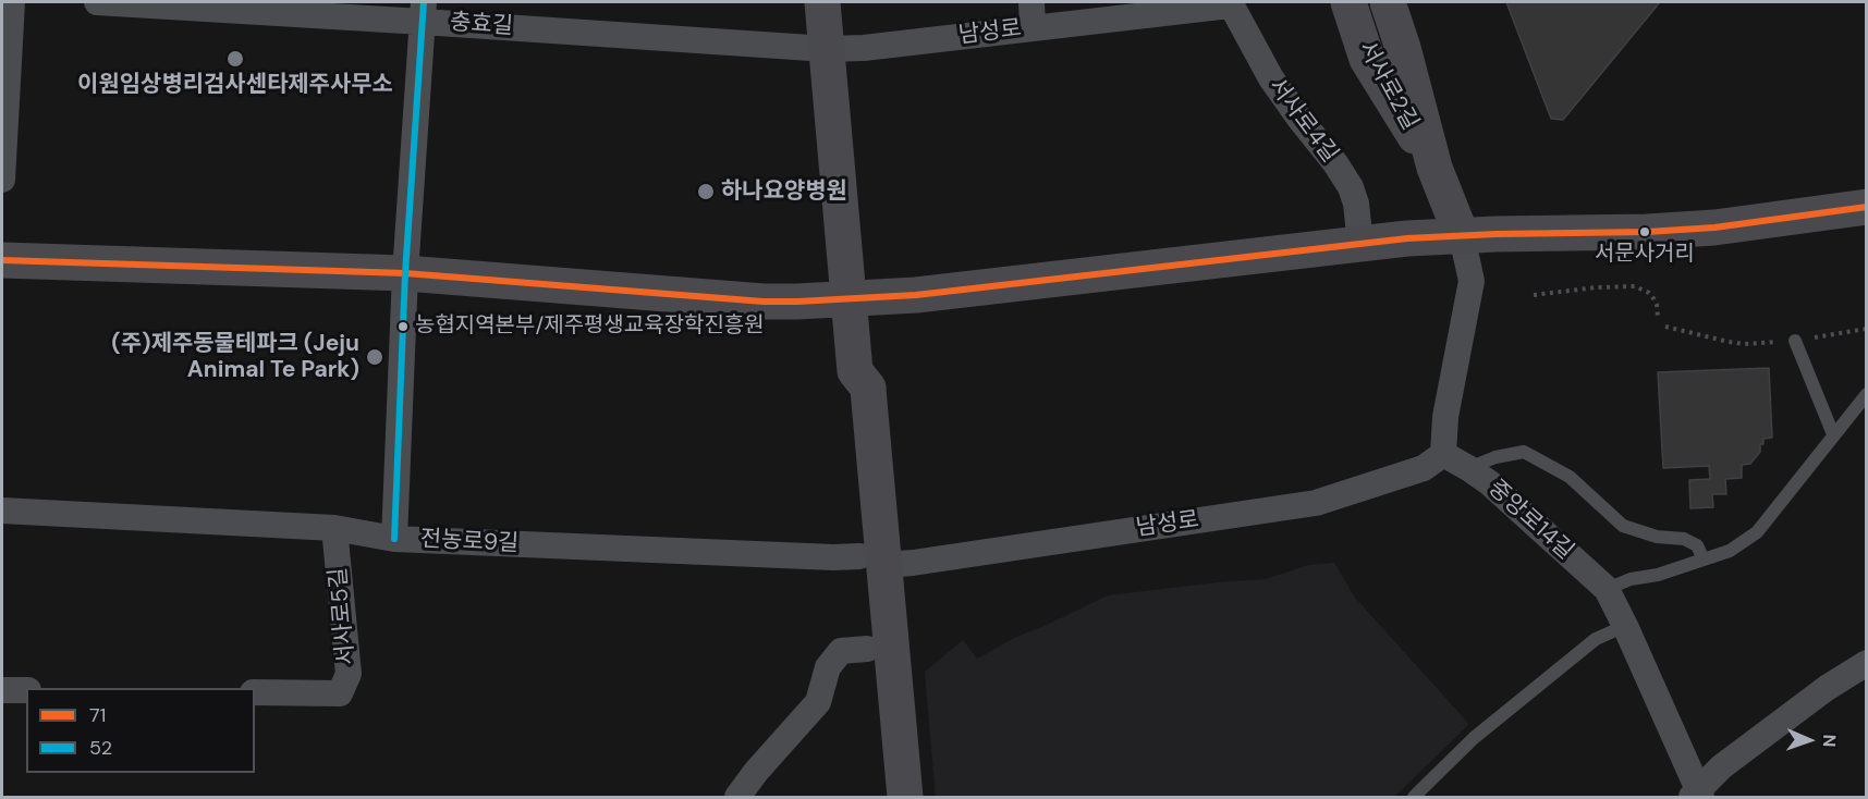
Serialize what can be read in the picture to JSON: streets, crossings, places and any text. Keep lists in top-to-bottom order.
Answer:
{
  "streets": {
    "street": [
      "충효길",
      "남성로",
      "서사로2길",
      "서사로4길",
      "중앙로14길",
      "전농로9길",
      "서사로5길"
    ]
  },
  "crossings": [
    ["충효길", "남성로"],
    ["남성로", "서사로4길"],
    ["남성로", "중앙로14길"],
    ["남성로", "전농로9길"],
    ["전농로9길", "서사로5길"]
  ],
  "places": [
    "이원임상병리검사센타제주사무소",
    "하나요양병원",
    "서문사거리",
    "농협지역본부/제주평생교육장학진흥원",
    "(주)제주동물테파크 (Jeju Animal Te Park)"
  ],
  "lines": ["transit line 52", "transit line 71"],
  "legend": ["71", "52"],
  "north": "right"
}
